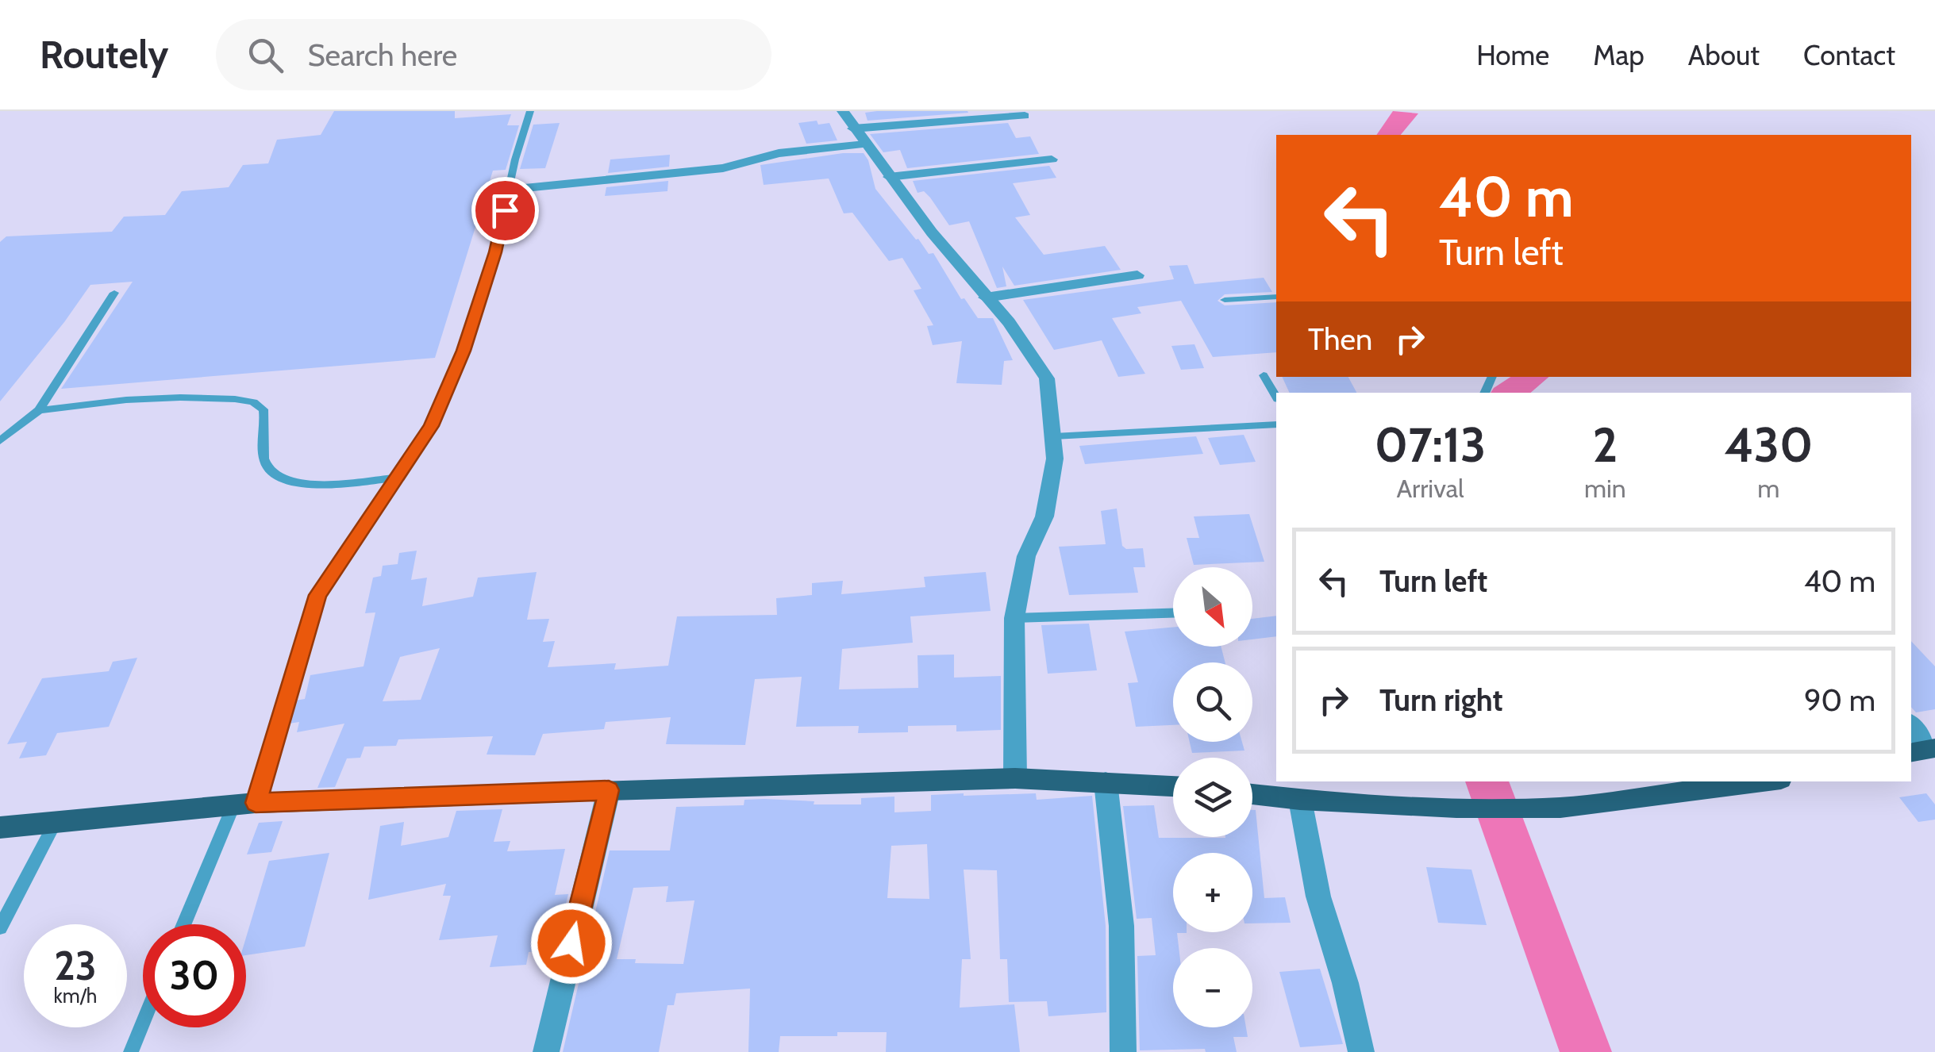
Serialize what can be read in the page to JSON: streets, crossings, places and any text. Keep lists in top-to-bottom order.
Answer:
{
  "north": "bottom right",
  "page": {
    "header": "Routely",
    "search": "Search here",
    "nav": [
      "Home",
      "Map",
      "About",
      "Contact"
    ],
    "turn": ["40 m", "Turn left"],
    "then": "Then",
    "eta": [
      "07:13",
      "Arrival",
      "2",
      "min",
      "430",
      "m"
    ],
    "list": [
      {
        "name": "Turn left",
        "value": "40 m"
      },
      {
        "name": "Turn right",
        "value": "90 m"
      }
    ],
    "map_buttons": ["+", "−"],
    "speed": "23 km/h",
    "limit": "30"
  }
}
